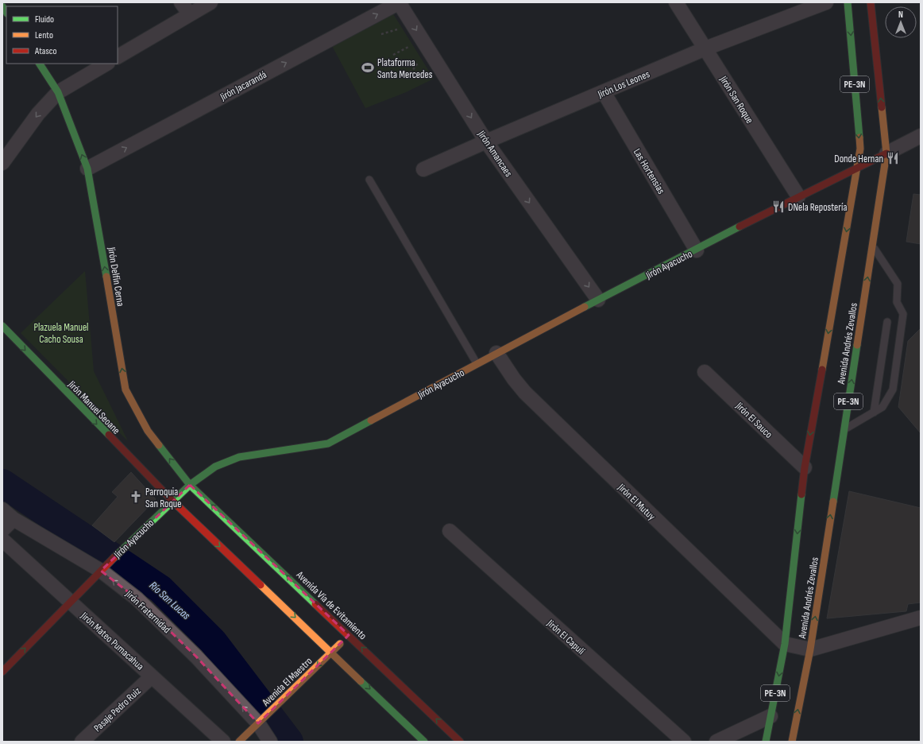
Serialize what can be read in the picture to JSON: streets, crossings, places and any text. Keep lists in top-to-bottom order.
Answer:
{
  "streets": {
    "main road": [
      "PE-3N",
      "Jirón Ayacucho",
      "Jirón Delfín Cerna",
      "Avenida Andrés Zevallos",
      "Jirón Manuel Seoane",
      "Avenida Vía de Evitamiento",
      "Avenida El Maestro"
    ],
    "street": [
      "Jirón Los Leones",
      "Jirón Jacarandá",
      "Jirón San Roque",
      "Jirón Amancaes",
      "Las Hortensias",
      "Jirón El Sauco",
      "Jirón El Mutuy",
      "Jirón Fraternidad",
      "Jirón El Capulí",
      "Jirón Mateo Pumacahua",
      "Pasaje Pedro Ruiz"
    ]
  },
  "crossings": [
    ["Jirón Los Leones", "Jirón San Roque"],
    ["Jirón Los Leones", "Jirón Amancaes"],
    ["Jirón Los Leones", "Las Hortensias"],
    ["Jirón Jacarandá", "Jirón Amancaes"],
    ["Jirón Jacarandá", "Jirón Delfín Cerna"],
    ["Jirón San Roque", "Jirón Ayacucho"],
    ["Jirón Amancaes", "Jirón Ayacucho"],
    ["Las Hortensias", "Jirón Ayacucho"],
    ["Jirón Ayacucho", "Jirón Delfín Cerna"],
    ["Jirón Ayacucho", "Avenida Andrés Zevallos"],
    ["Jirón Ayacucho", "Jirón Manuel Seoane"],
    ["Jirón Ayacucho", "Jirón El Mutuy"],
    ["Jirón Ayacucho", "Avenida Vía de Evitamiento"],
    ["Jirón Ayacucho", "Jirón Fraternidad"],
    ["Jirón Ayacucho", "Jirón Mateo Pumacahua"],
    ["Jirón Delfín Cerna", "Avenida Vía de Evitamiento"],
    ["Avenida Andrés Zevallos", "Jirón El Sauco"],
    ["Avenida Andrés Zevallos", "Jirón El Mutuy"],
    ["Avenida Vía de Evitamiento", "Avenida El Maestro"],
    ["Jirón Fraternidad", "Avenida El Maestro"],
    ["Jirón Mateo Pumacahua", "Pasaje Pedro Ruiz"]
  ],
  "one_way": [
    "Jirón Amancaes",
    "Jirón Delfín Cerna",
    "Jirón Manuel Seoane",
    "Jirón Fraternidad",
    "Avenida El Maestro"
  ],
  "water": ["Río San Lucas"],
  "parks": ["Plazuela Manuel Cacho Sousa"],
  "places": {
    "sports": ["Plataforma Santa Mercedes"],
    "restaurant": ["Donde Hernan", "DNela Repostería"],
    "church": ["Parroquia San Roque"]
  },
  "legend": ["Fluido", "Lento", "Atasco"],
  "north": "top"
}
